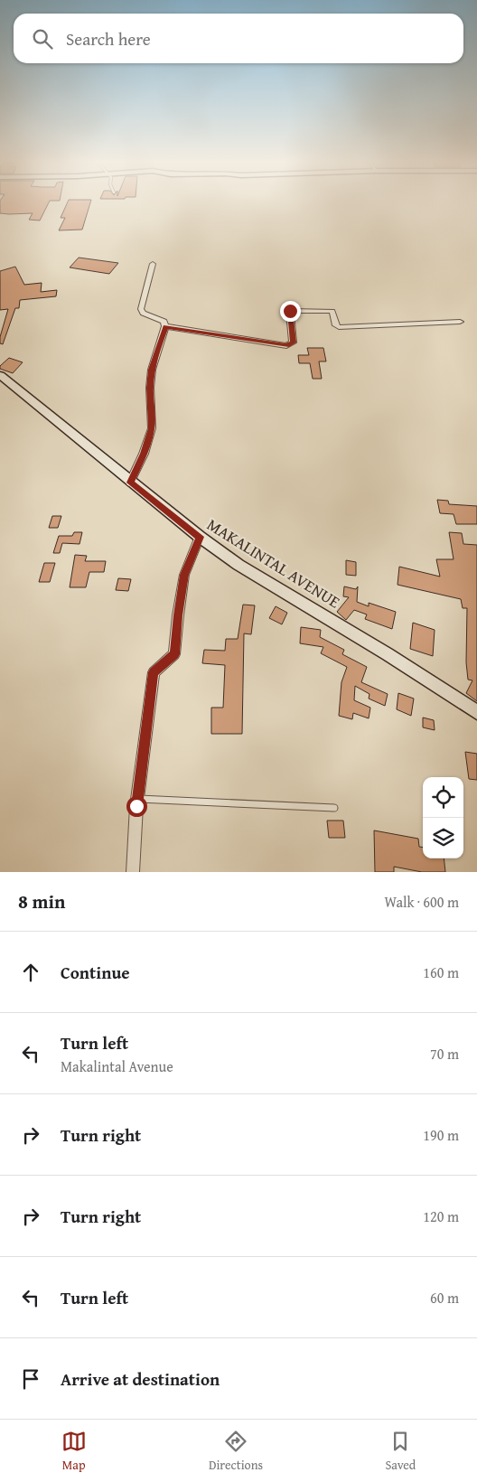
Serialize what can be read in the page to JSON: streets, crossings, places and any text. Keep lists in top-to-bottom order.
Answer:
{
  "streets": {
    "street": ["MAKALINTAL AVENUE"]
  },
  "page": {
    "search": "Search here",
    "heading": ["8 min", "Walk · 600 m"],
    "list": [
      ["Continue", "160 m"],
      ["Turn left", "Makalintal Avenue", "70 m"],
      ["Turn right", "190 m"],
      ["Turn right", "120 m"],
      ["Turn left", "60 m"],
      "Arrive at destination"
    ],
    "nav": ["Map", "Directions", "Saved"]
  }
}
